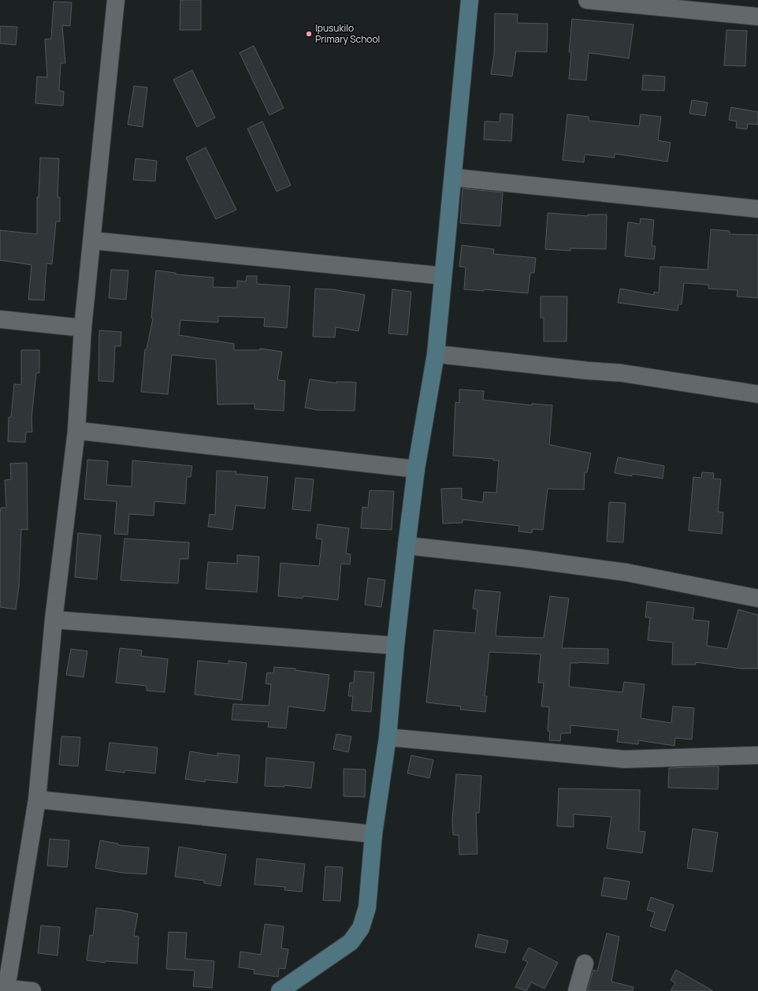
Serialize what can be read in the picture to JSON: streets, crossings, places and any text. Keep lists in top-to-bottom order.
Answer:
{
  "places": ["Ipusukilo Primary School"]
}
